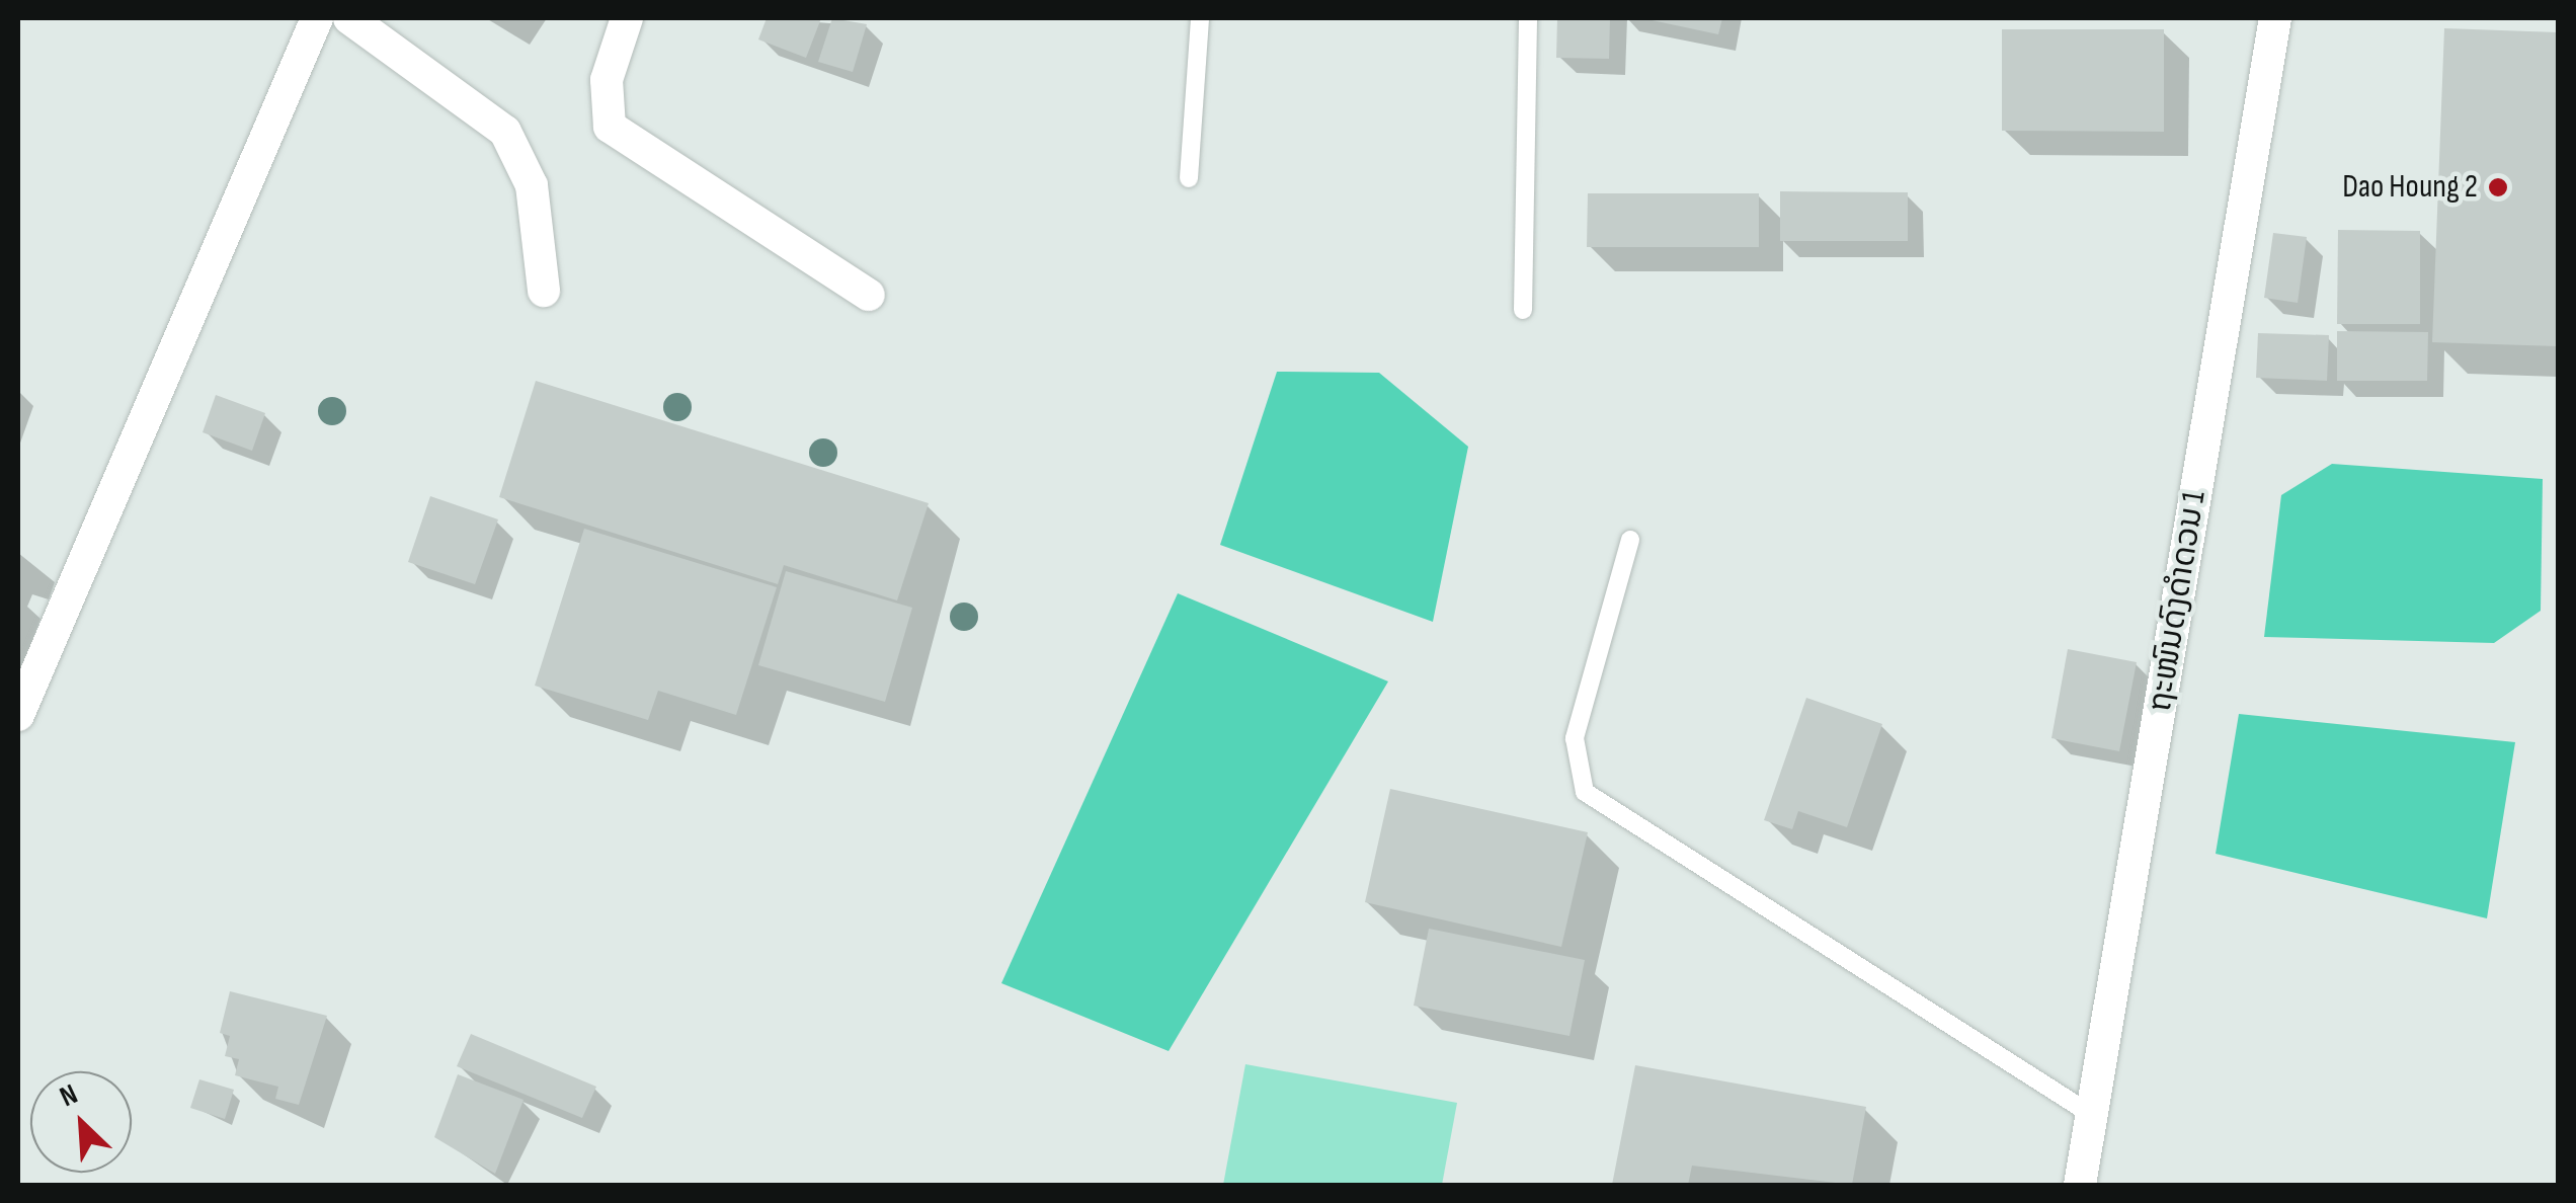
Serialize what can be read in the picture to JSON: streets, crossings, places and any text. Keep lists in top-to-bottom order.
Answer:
{
  "streets": {
    "street": ["ຖະໜົນດົງດຳດວນ 1"]
  },
  "places": ["Dao Houng 2"],
  "north": "top left"
}
